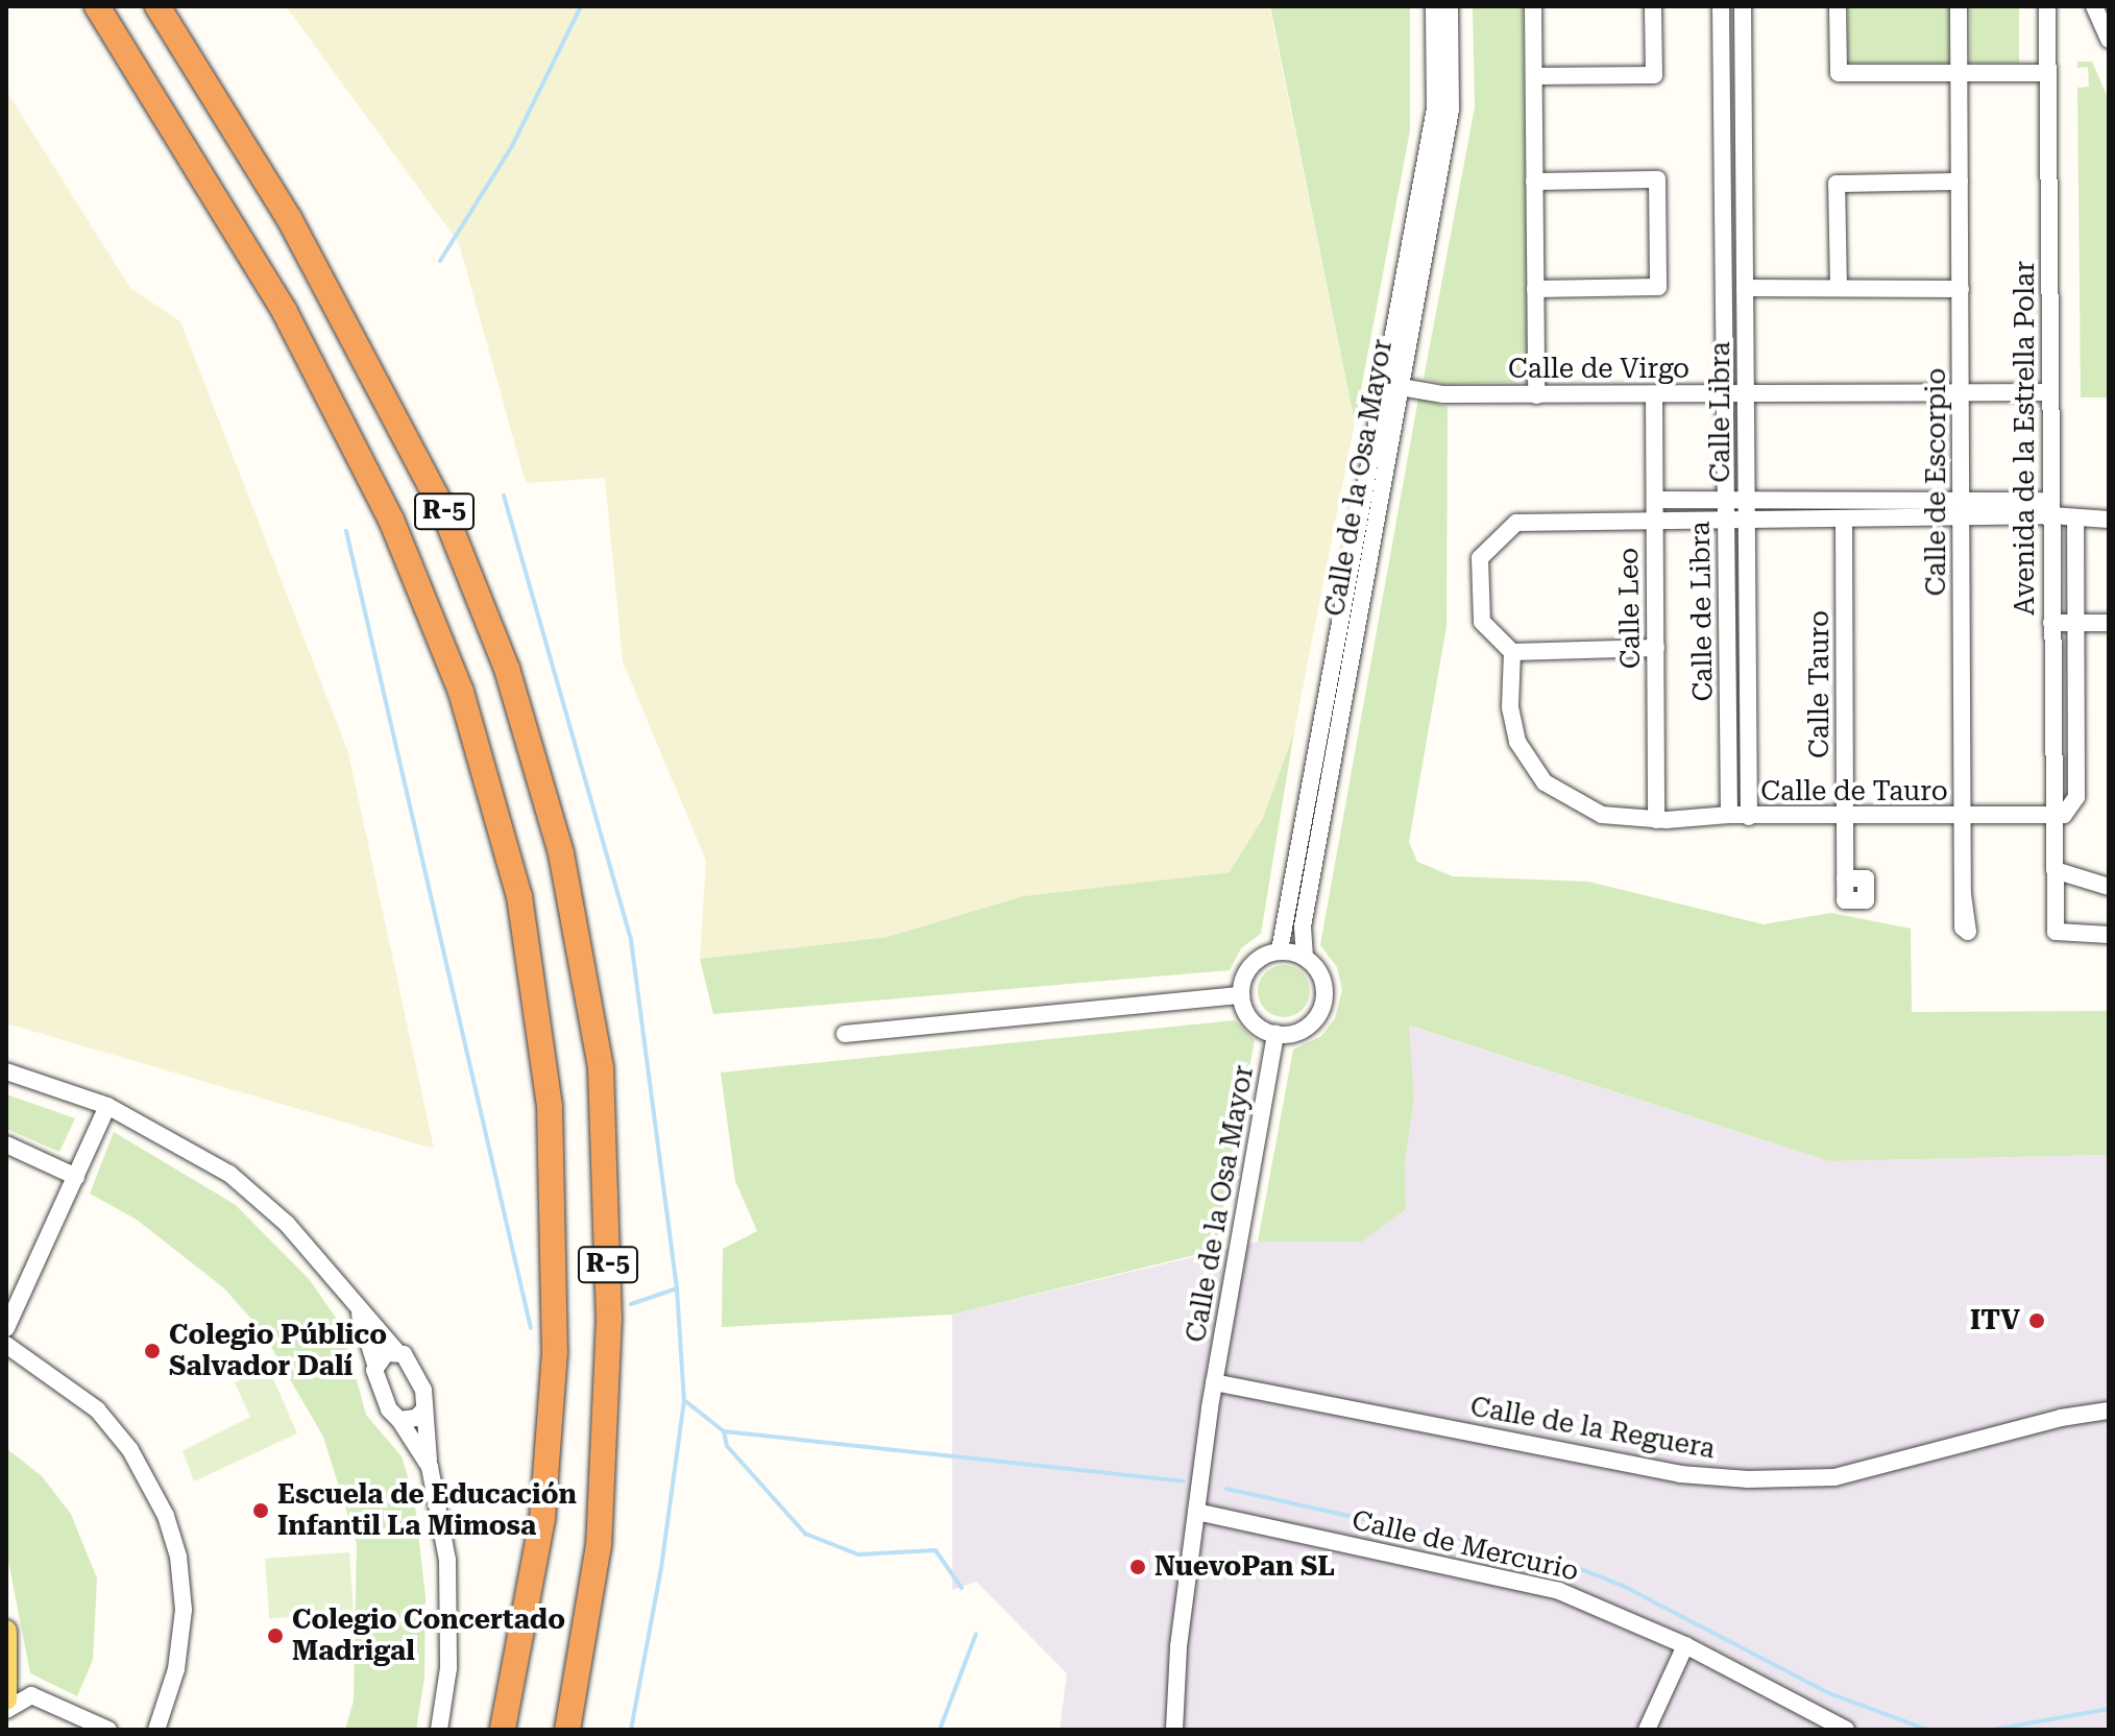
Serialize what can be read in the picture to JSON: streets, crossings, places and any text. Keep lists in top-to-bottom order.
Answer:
{
  "streets": {
    "highway": ["R-5"],
    "street": [
      "Calle de Virgo",
      "Calle Libra",
      "Avenida de la Estrella Polar",
      "Calle de la Osa Mayor",
      "Calle de Escorpio",
      "Calle Leo",
      "Calle de Libra",
      "Calle Tauro",
      "Calle de Tauro",
      "Calle de la Reguera",
      "Calle de Mercurio"
    ]
  },
  "crossings": [
    ["Calle de Virgo", "Calle Libra"],
    ["Calle de Virgo", "Avenida de la Estrella Polar"],
    ["Calle de Virgo", "Calle de la Osa Mayor"],
    ["Calle de Virgo", "Calle de Escorpio"],
    ["Calle de Virgo", "Calle Leo"],
    ["Calle de Virgo", "Calle de Libra"],
    ["Calle Libra", "Calle de Tauro"],
    ["Avenida de la Estrella Polar", "Calle de Tauro"],
    ["Calle de la Osa Mayor", "Calle de la Reguera"],
    ["Calle de la Osa Mayor", "Calle de Mercurio"],
    ["Calle de Escorpio", "Calle de Tauro"],
    ["Calle Leo", "Calle de Tauro"],
    ["Calle de Libra", "Calle de Tauro"],
    ["Calle Tauro", "Calle de Tauro"]
  ],
  "places": [
    "ITV",
    "Colegio Público Salvador Dalí",
    "Escuela de Educación Infantil La Mimosa",
    "NuevoPan SL",
    "Colegio Concertado Madrigal"
  ]
}
